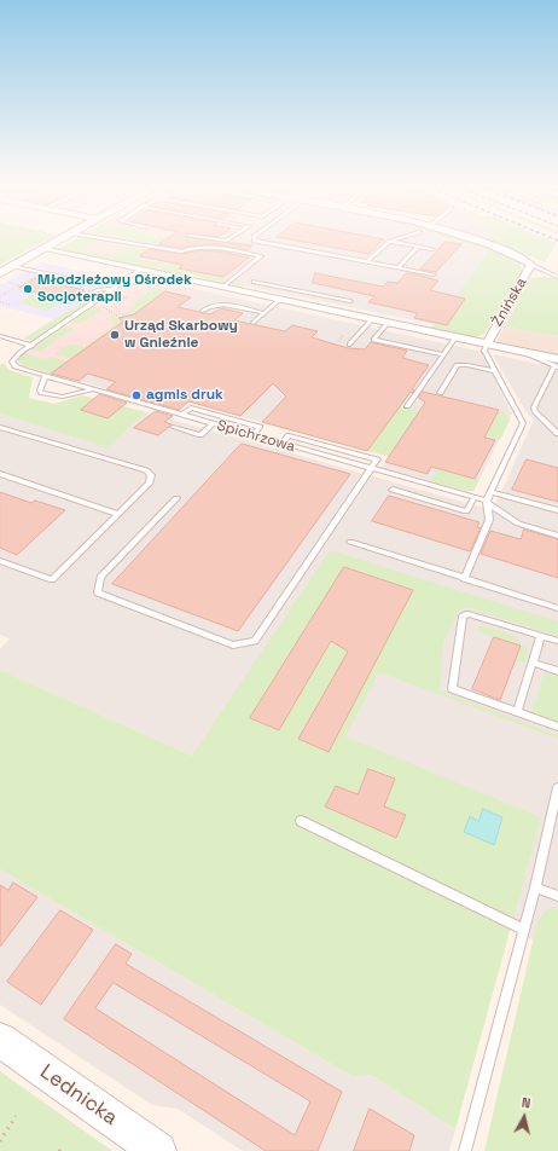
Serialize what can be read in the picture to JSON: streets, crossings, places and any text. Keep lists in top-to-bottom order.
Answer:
{
  "streets": {
    "street": ["Żnińska", "Lednicka"],
    "lane": ["Spichrzowa"]
  },
  "places": ["Młodzieżowy Ośrodek Socjoterapii", "Urząd Skarbowy w Gnieźnie", "agmis druk"],
  "north": "top"
}
